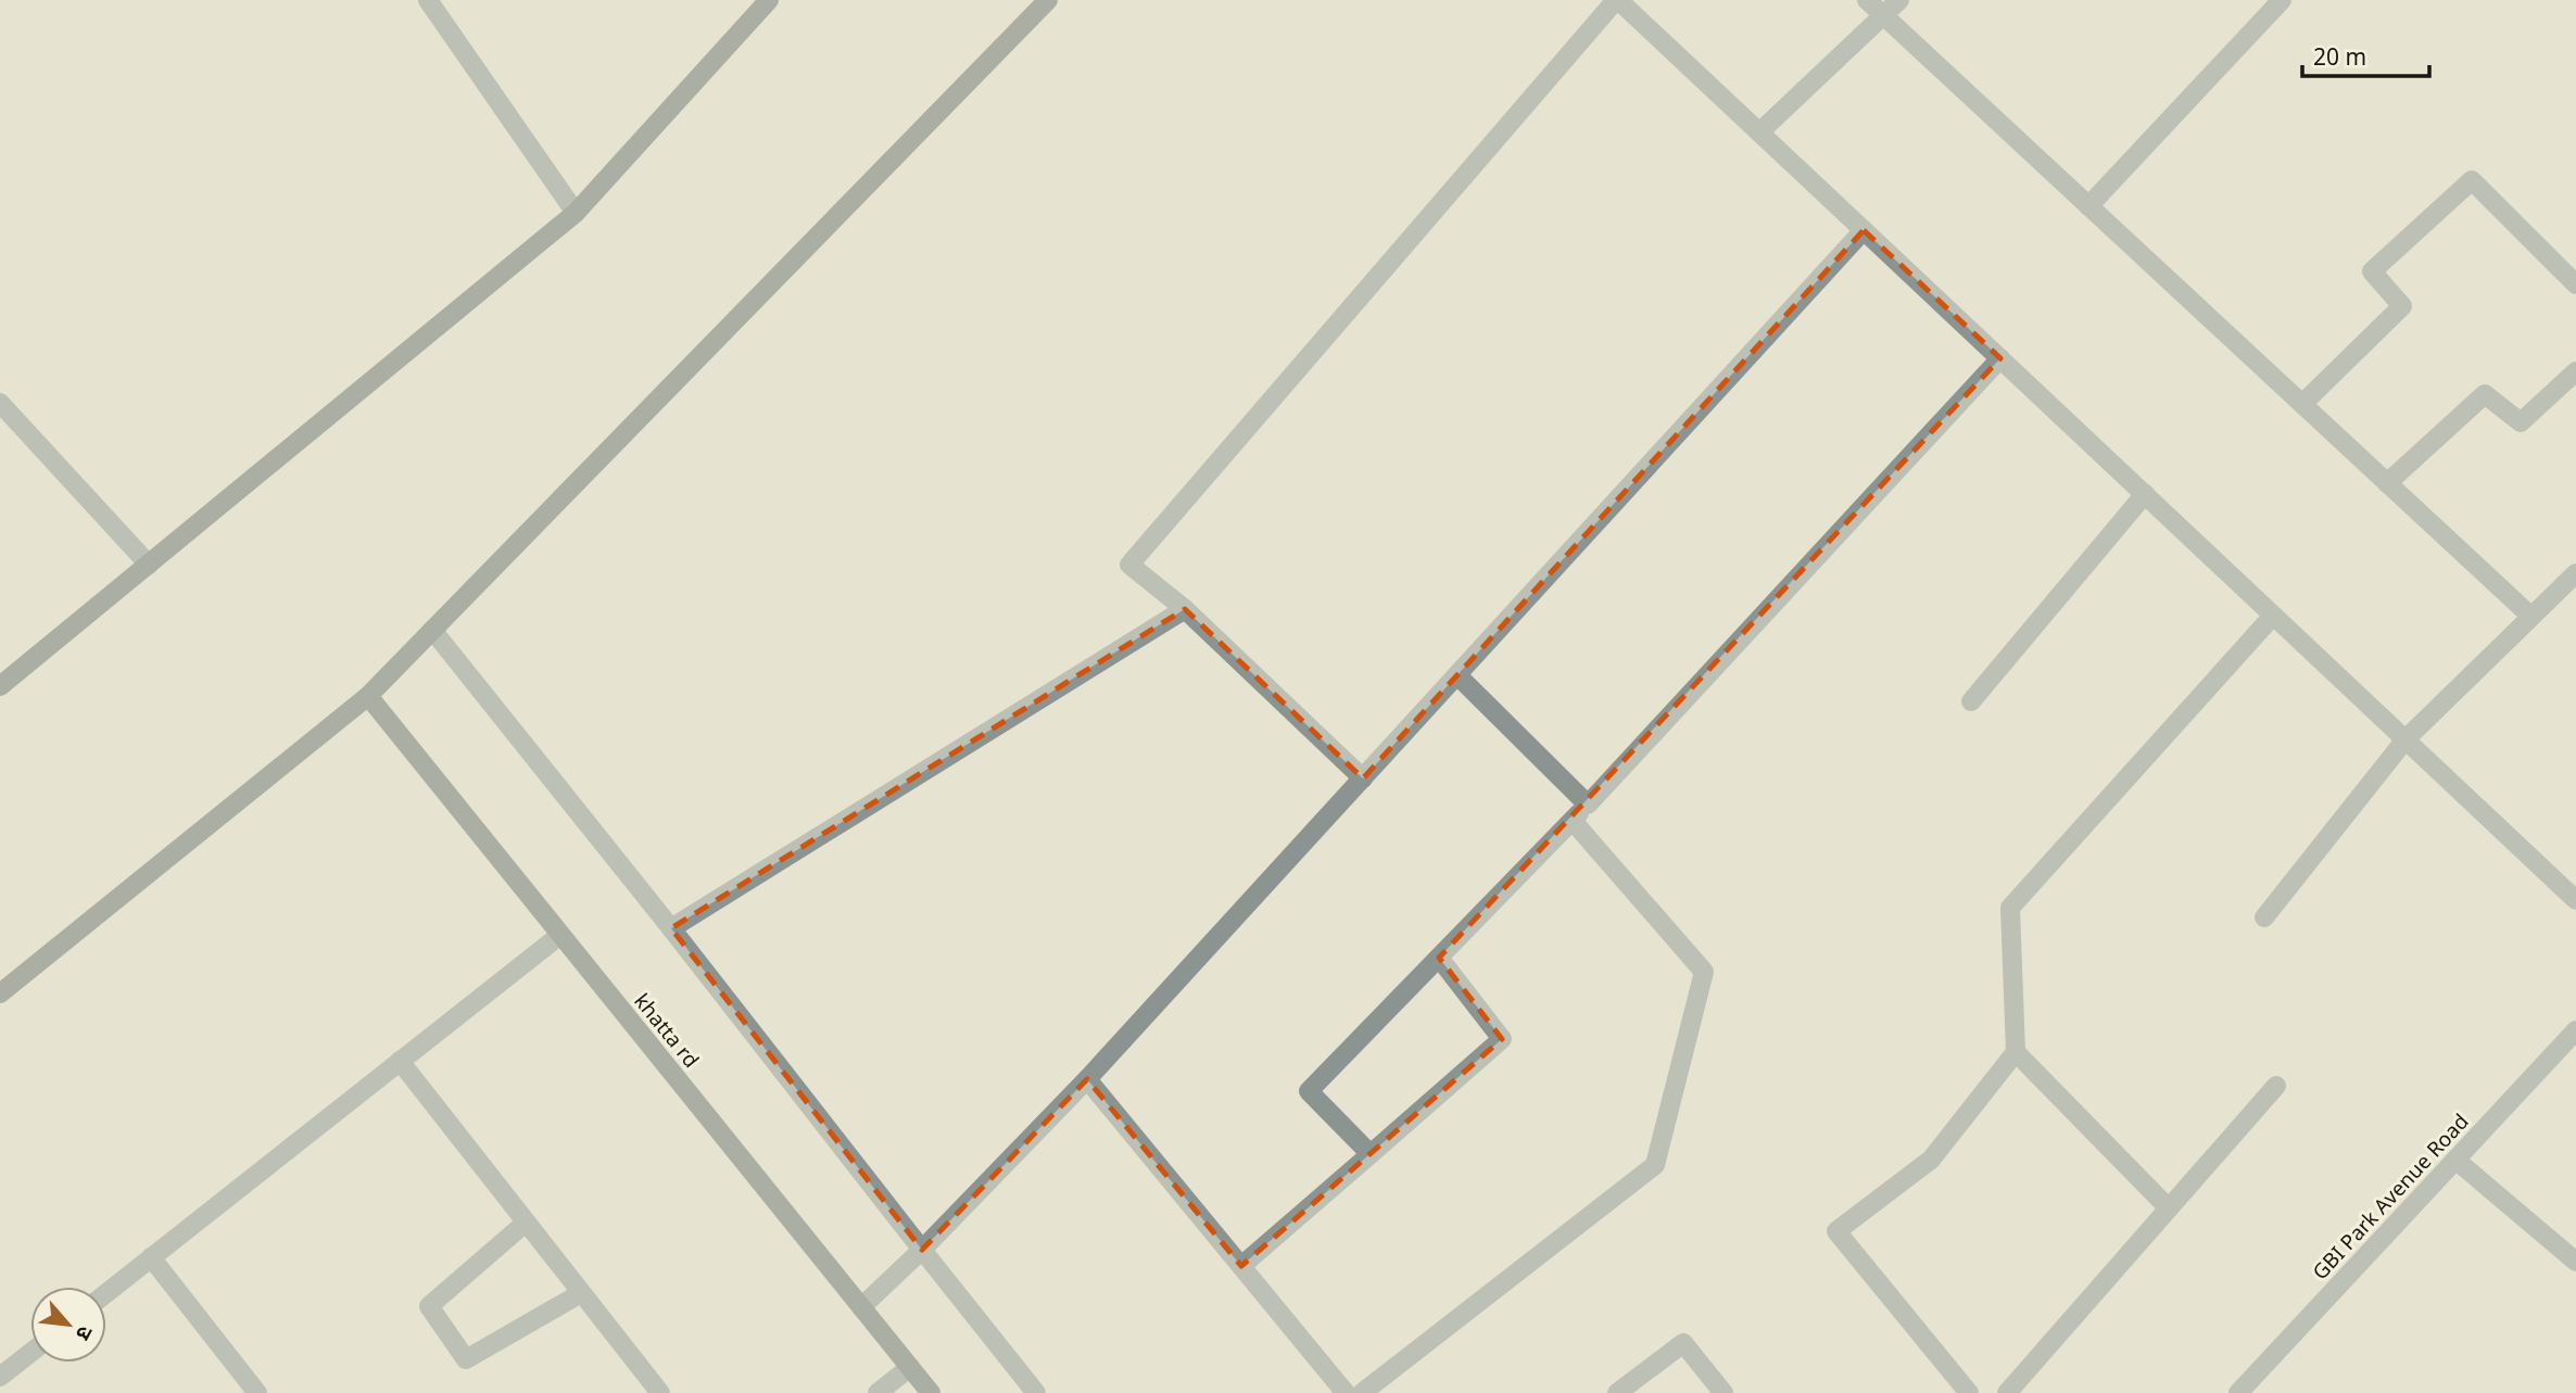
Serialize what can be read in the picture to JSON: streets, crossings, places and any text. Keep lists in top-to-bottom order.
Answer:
{
  "streets": {
    "street": ["khatta rd", "GBI Park Avenue Road"]
  },
  "scale_bar": "20 m",
  "north": "bottom right"
}
